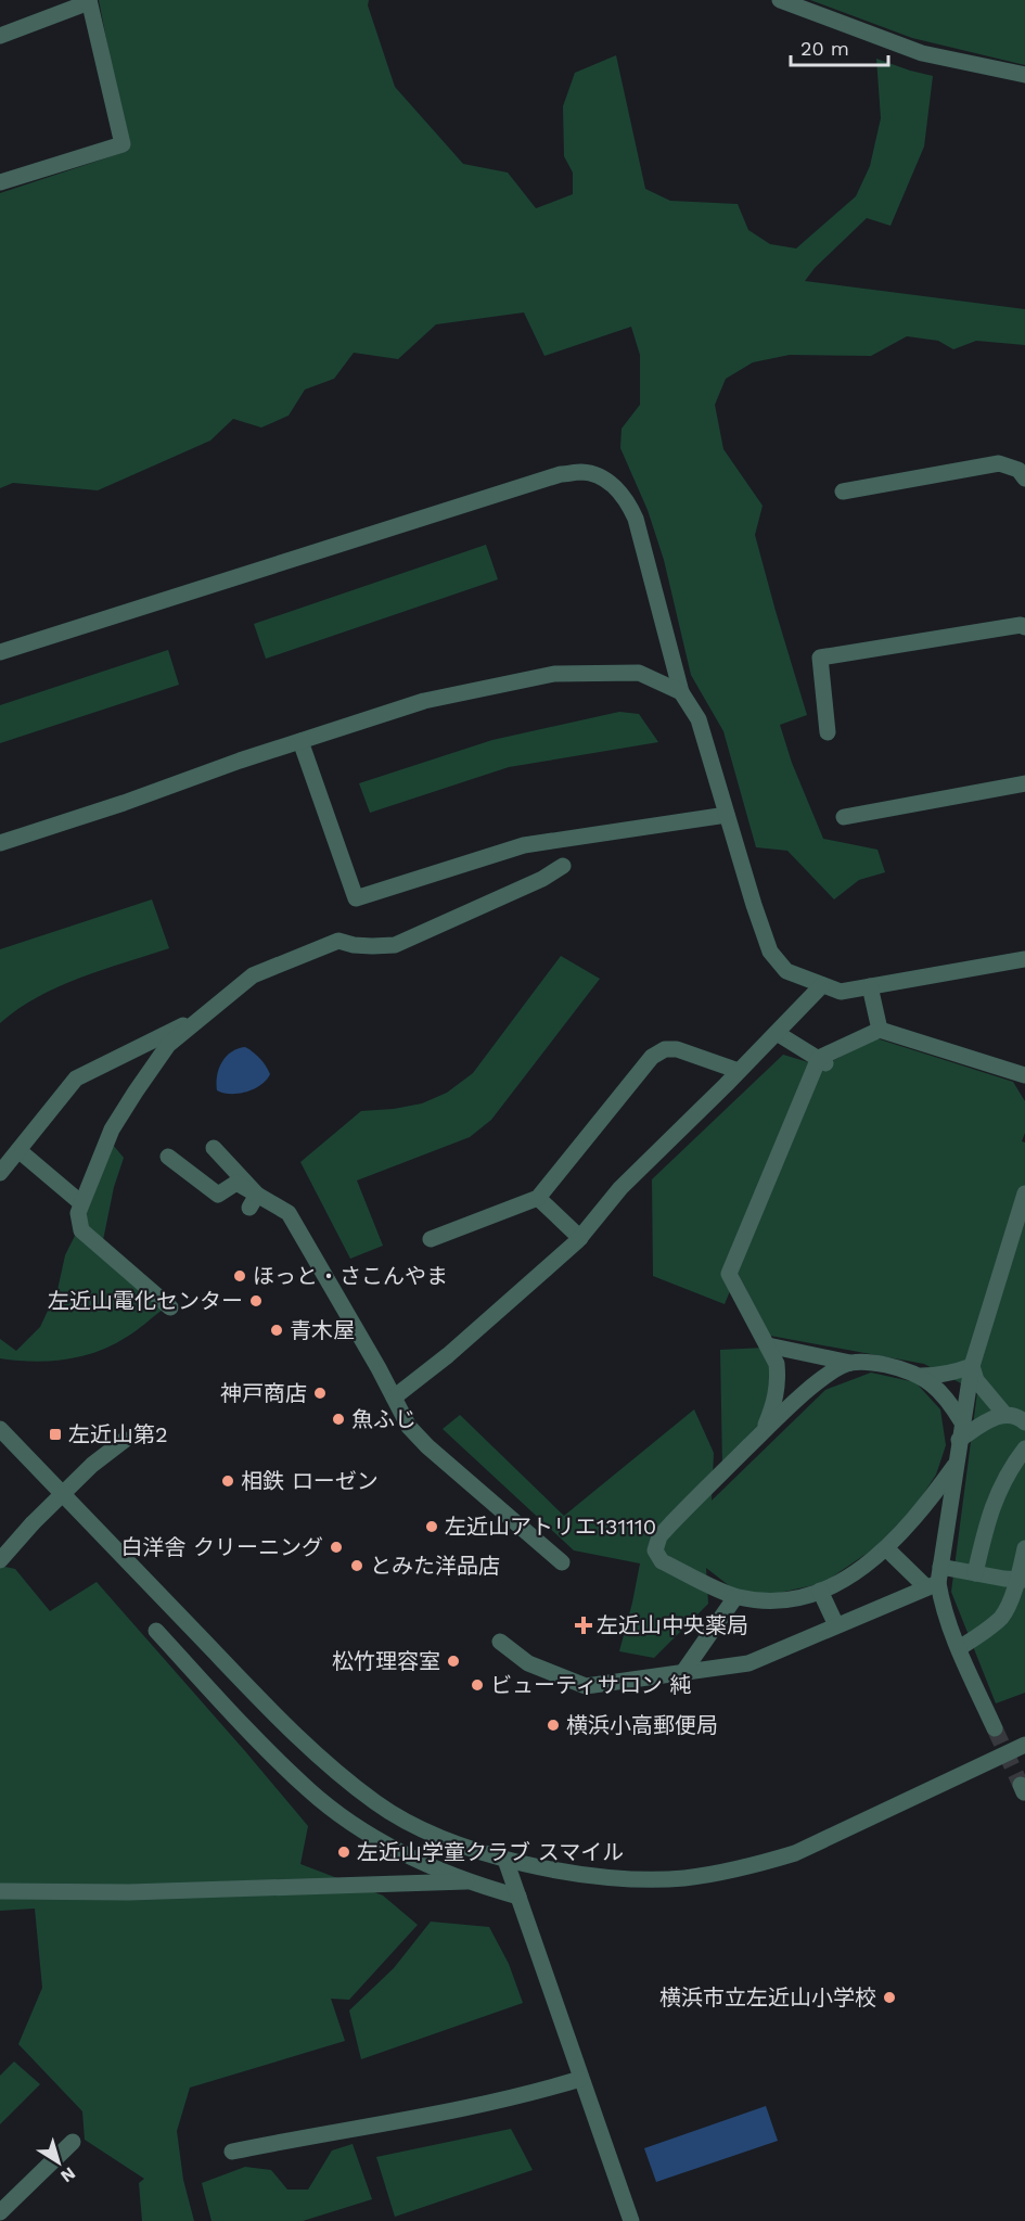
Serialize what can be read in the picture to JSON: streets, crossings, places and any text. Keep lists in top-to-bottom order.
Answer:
{
  "places": {
    "other": [
      "ほっと・さこんやま",
      "左近山電化センター",
      "青木屋",
      "神戸商店",
      "魚ふじ",
      "相鉄 ローゼン",
      "左近山アトリエ131110",
      "白洋舎 クリーニング",
      "とみた洋品店",
      "松竹理容室",
      "ビューティサロン 純",
      "横浜小高郵便局",
      "左近山学童クラブ スマイル",
      "横浜市立左近山小学校"
    ],
    "transit": ["左近山第2"],
    "health": ["左近山中央薬局"]
  },
  "scale_bar": "20 m",
  "north": "bottom right"
}
